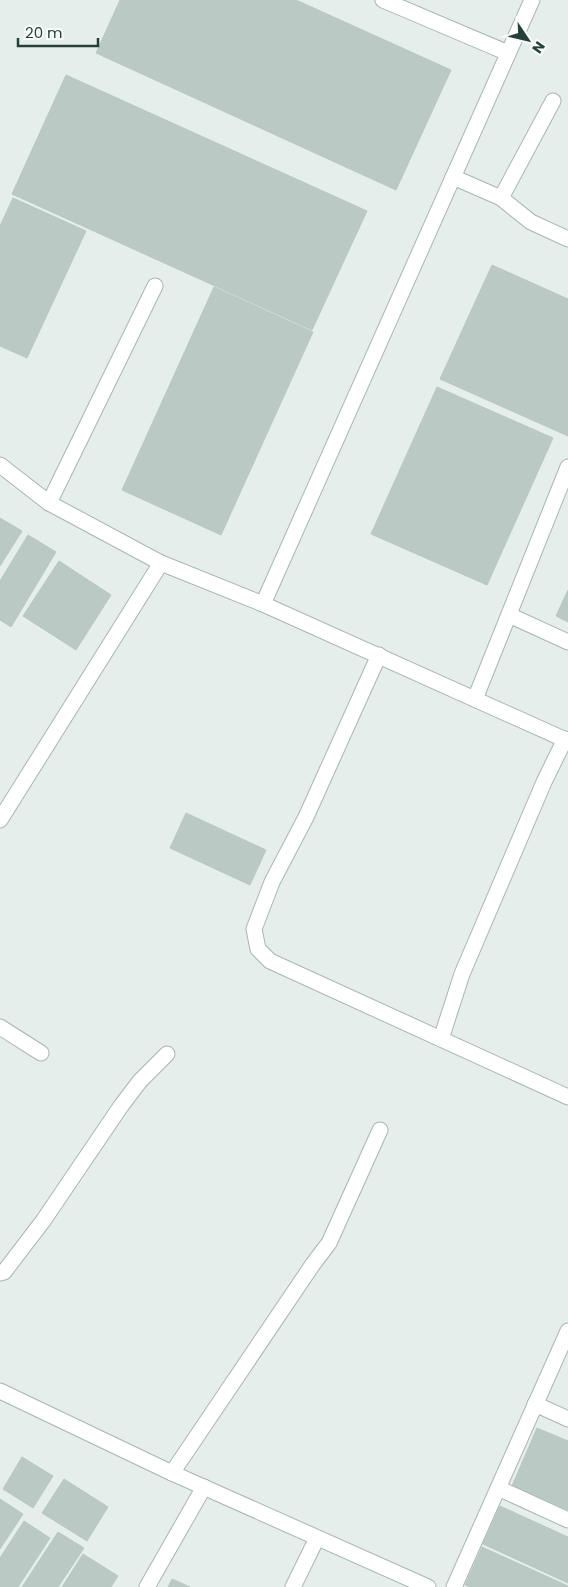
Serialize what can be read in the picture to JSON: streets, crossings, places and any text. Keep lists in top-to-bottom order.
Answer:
{
  "scale_bar": "20 m",
  "north": "bottom right"
}
